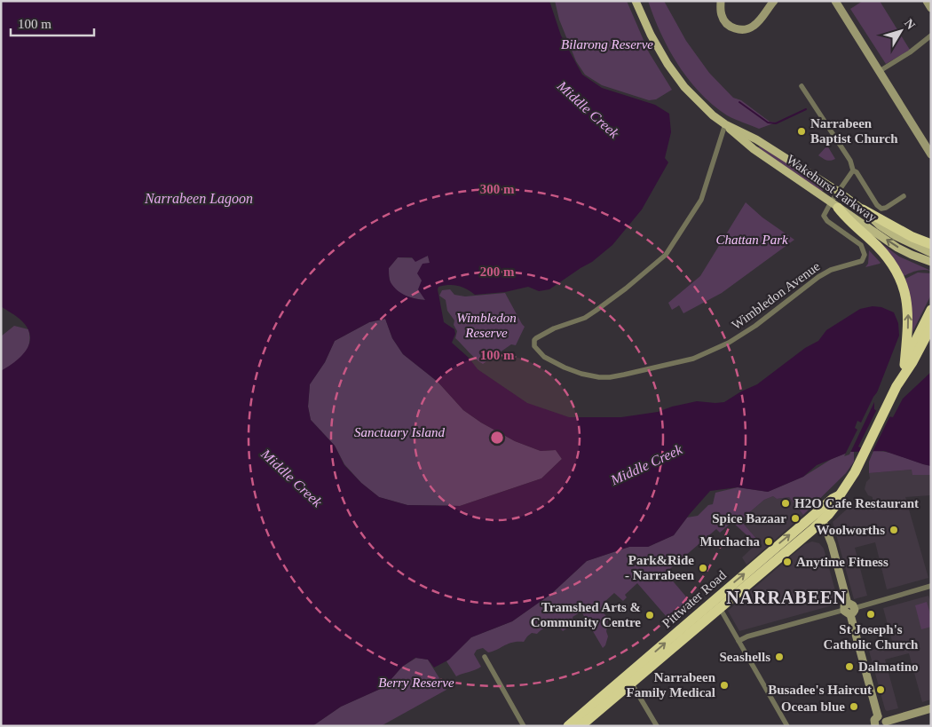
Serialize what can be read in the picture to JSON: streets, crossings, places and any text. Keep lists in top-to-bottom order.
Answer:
{
  "streets": {
    "highway": ["Pittwater Road"],
    "main road": ["Wakehurst Parkway"],
    "street": ["Wimbledon Avenue"]
  },
  "crossings": [
    ["Wakehurst Parkway", "Wimbledon Avenue"]
  ],
  "districts": ["NARRABEEN"],
  "water": ["Middle Creek", "Narrabeen Lagoon"],
  "parks": [
    "Bilarong Reserve",
    "Chattan Park",
    "Wimbledon Reserve",
    "Sanctuary Island",
    "Berry Reserve"
  ],
  "places": [
    "Narrabeen Baptist Church",
    "H2O Cafe Restaurant",
    "Spice Bazaar",
    "Woolworths",
    "Muchacha",
    "Anytime Fitness",
    "Park&Ride - Narrabeen",
    "St Joseph's Catholic Church",
    "Tramshed Arts & Community Centre",
    "Seashells",
    "Dalmatino",
    "Narrabeen Family Medical",
    "Busadee's Haircut",
    "Ocean blue"
  ],
  "scale_bar": "100 m",
  "north": "top right",
  "rings": ["300 m", "200 m", "100 m"]
}
